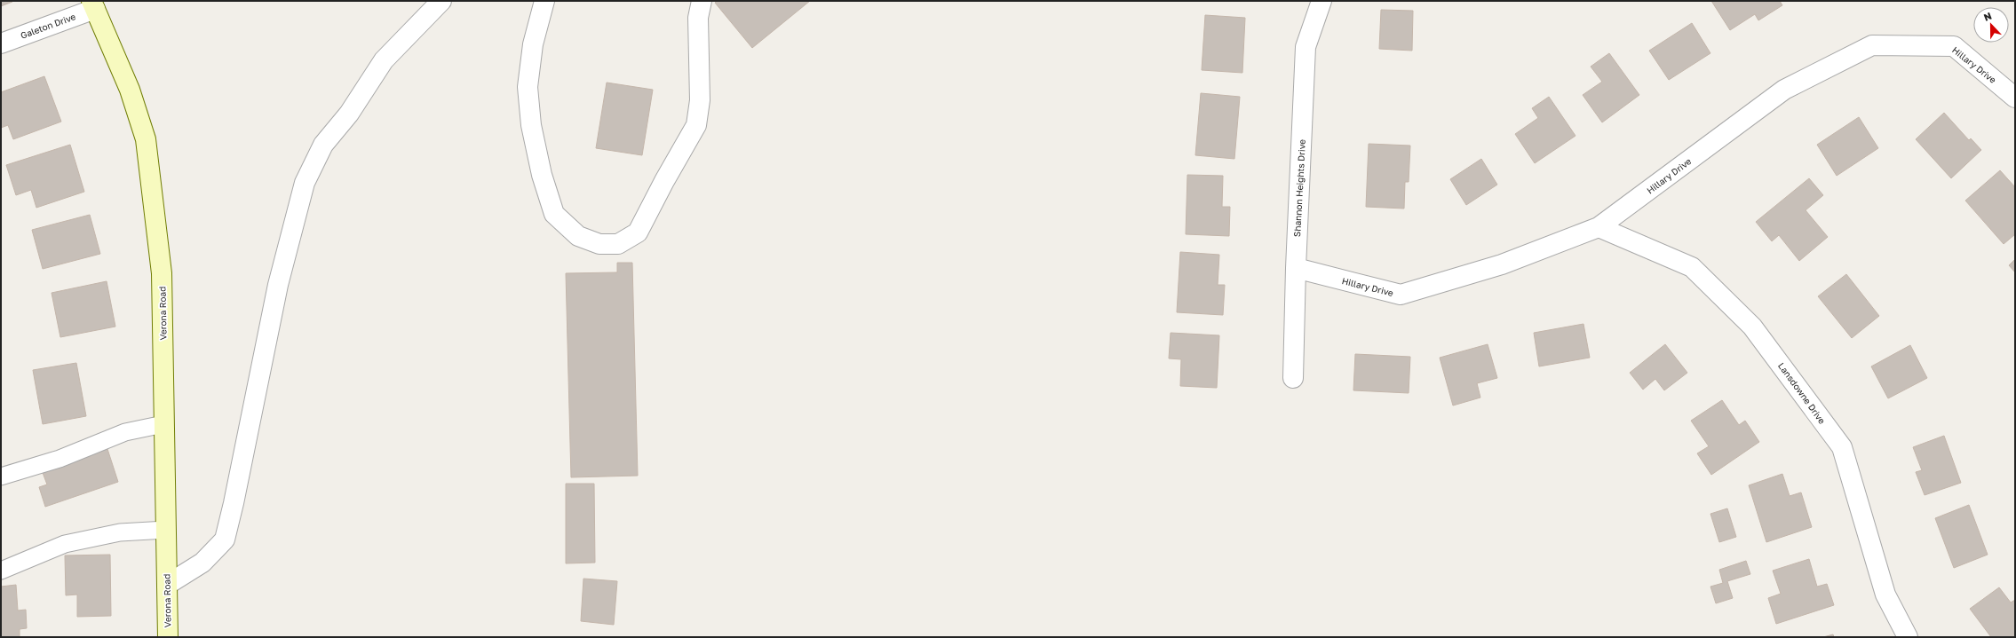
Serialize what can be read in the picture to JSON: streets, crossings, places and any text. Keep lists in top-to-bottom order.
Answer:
{
  "streets": {
    "street": [
      "Galeton Drive",
      "Hillary Drive",
      "Shannon Heights Drive",
      "Verona Road",
      "Lansdowne Drive"
    ]
  },
  "crossings": [
    ["Galeton Drive", "Verona Road"],
    ["Hillary Drive", "Shannon Heights Drive"],
    ["Hillary Drive", "Lansdowne Drive"]
  ],
  "north": "top"
}
